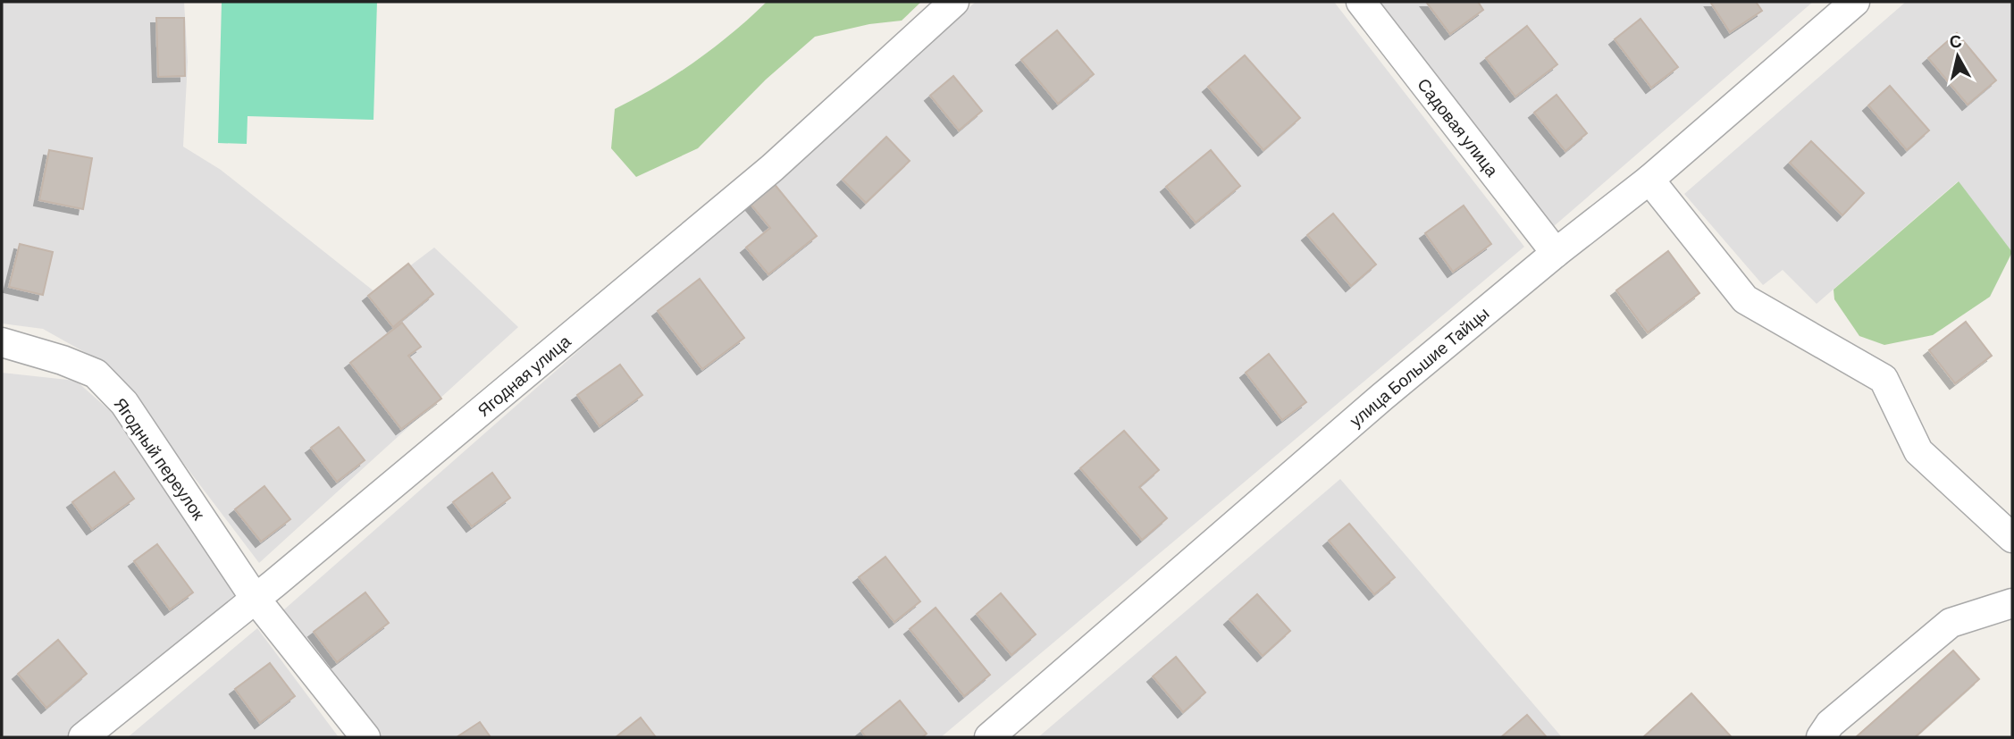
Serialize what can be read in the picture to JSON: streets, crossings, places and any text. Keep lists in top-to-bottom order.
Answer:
{
  "streets": {
    "street": [
      "Садовая улица",
      "улица Большие Тайцы",
      "Ягодная улица",
      "Ягодный переулок"
    ]
  },
  "crossings": [
    ["Садовая улица", "улица Большие Тайцы"],
    ["Ягодная улица", "Ягодный переулок"]
  ],
  "north": "top"
}
